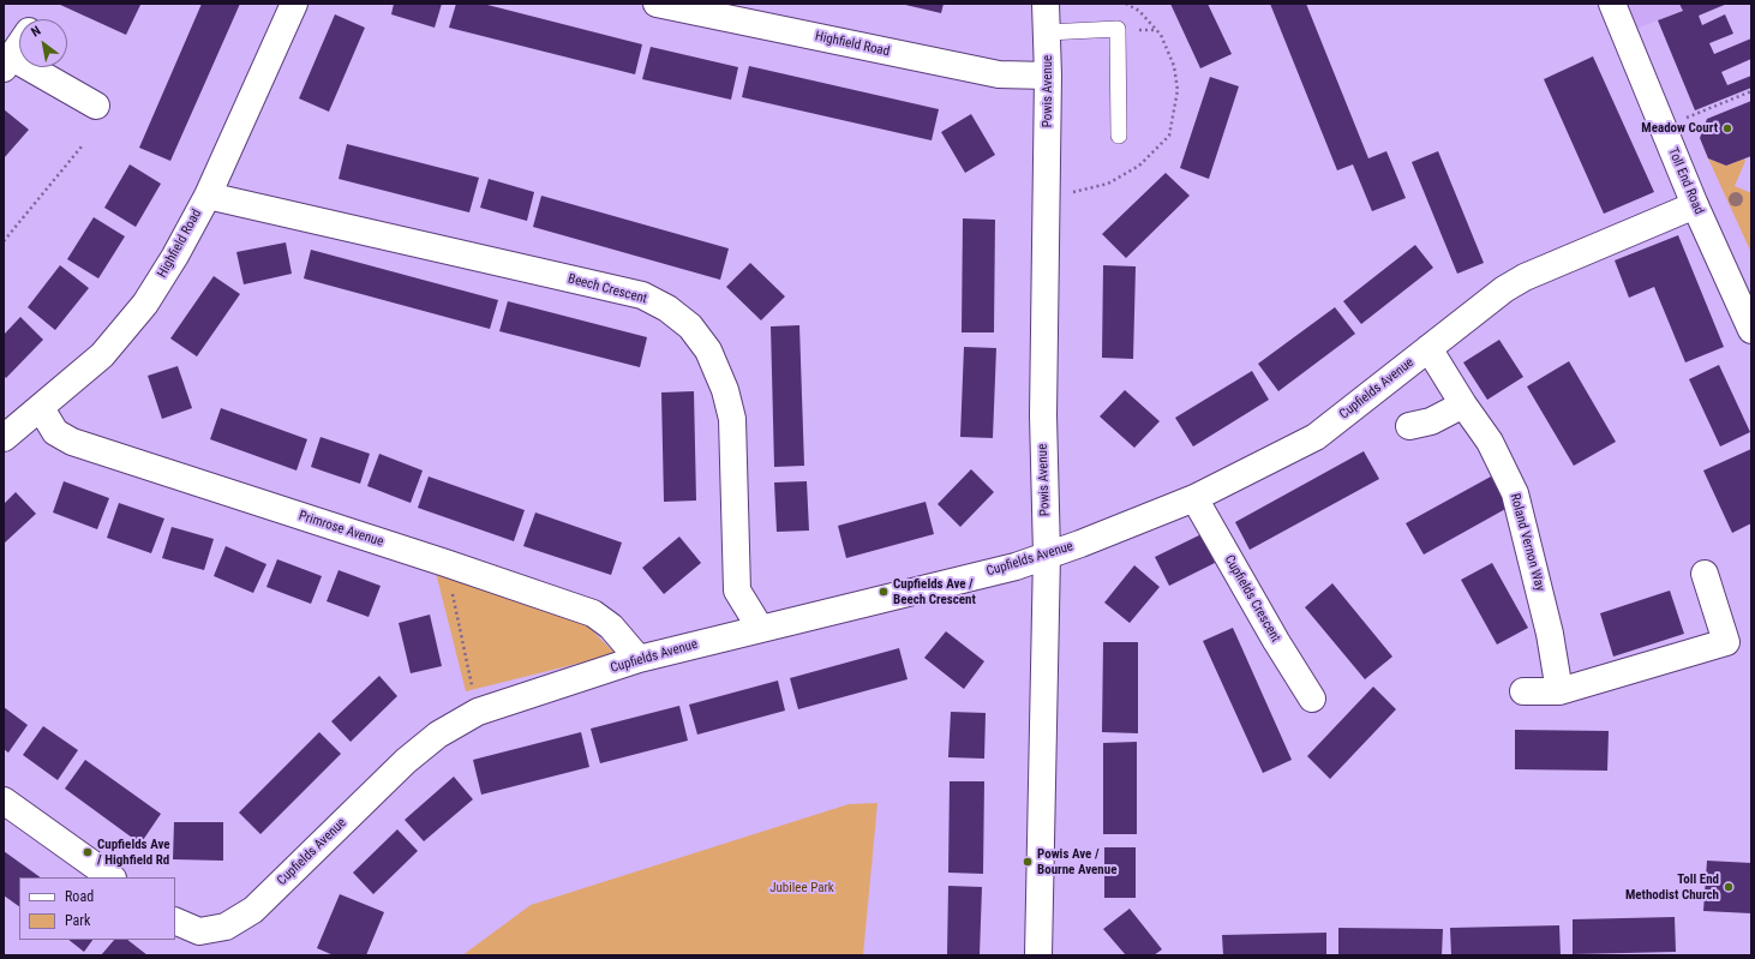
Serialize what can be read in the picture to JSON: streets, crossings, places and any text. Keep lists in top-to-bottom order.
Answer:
{
  "streets": {
    "street": [
      "Highfield Road",
      "Powis Avenue",
      "Toll End Road",
      "Beech Crescent",
      "Cupfields Avenue",
      "Primrose Avenue",
      "Roland Vernon Way",
      "Cupfields Crescent"
    ]
  },
  "crossings": [
    ["Highfield Road", "Powis Avenue"],
    ["Highfield Road", "Beech Crescent"],
    ["Highfield Road", "Primrose Avenue"],
    ["Powis Avenue", "Cupfields Avenue"],
    ["Toll End Road", "Cupfields Avenue"],
    ["Beech Crescent", "Cupfields Avenue"],
    ["Cupfields Avenue", "Primrose Avenue"],
    ["Cupfields Avenue", "Roland Vernon Way"],
    ["Cupfields Avenue", "Cupfields Crescent"]
  ],
  "parks": ["Jubilee Park"],
  "places": [
    "Meadow Court",
    "Cupfields Ave / Beech Crescent",
    "Cupfields Ave / Highfield Rd",
    "Powis Ave / Bourne Avenue",
    "Toll End Methodist Church"
  ],
  "legend": ["Road", "Park"],
  "north": "top left"
}
